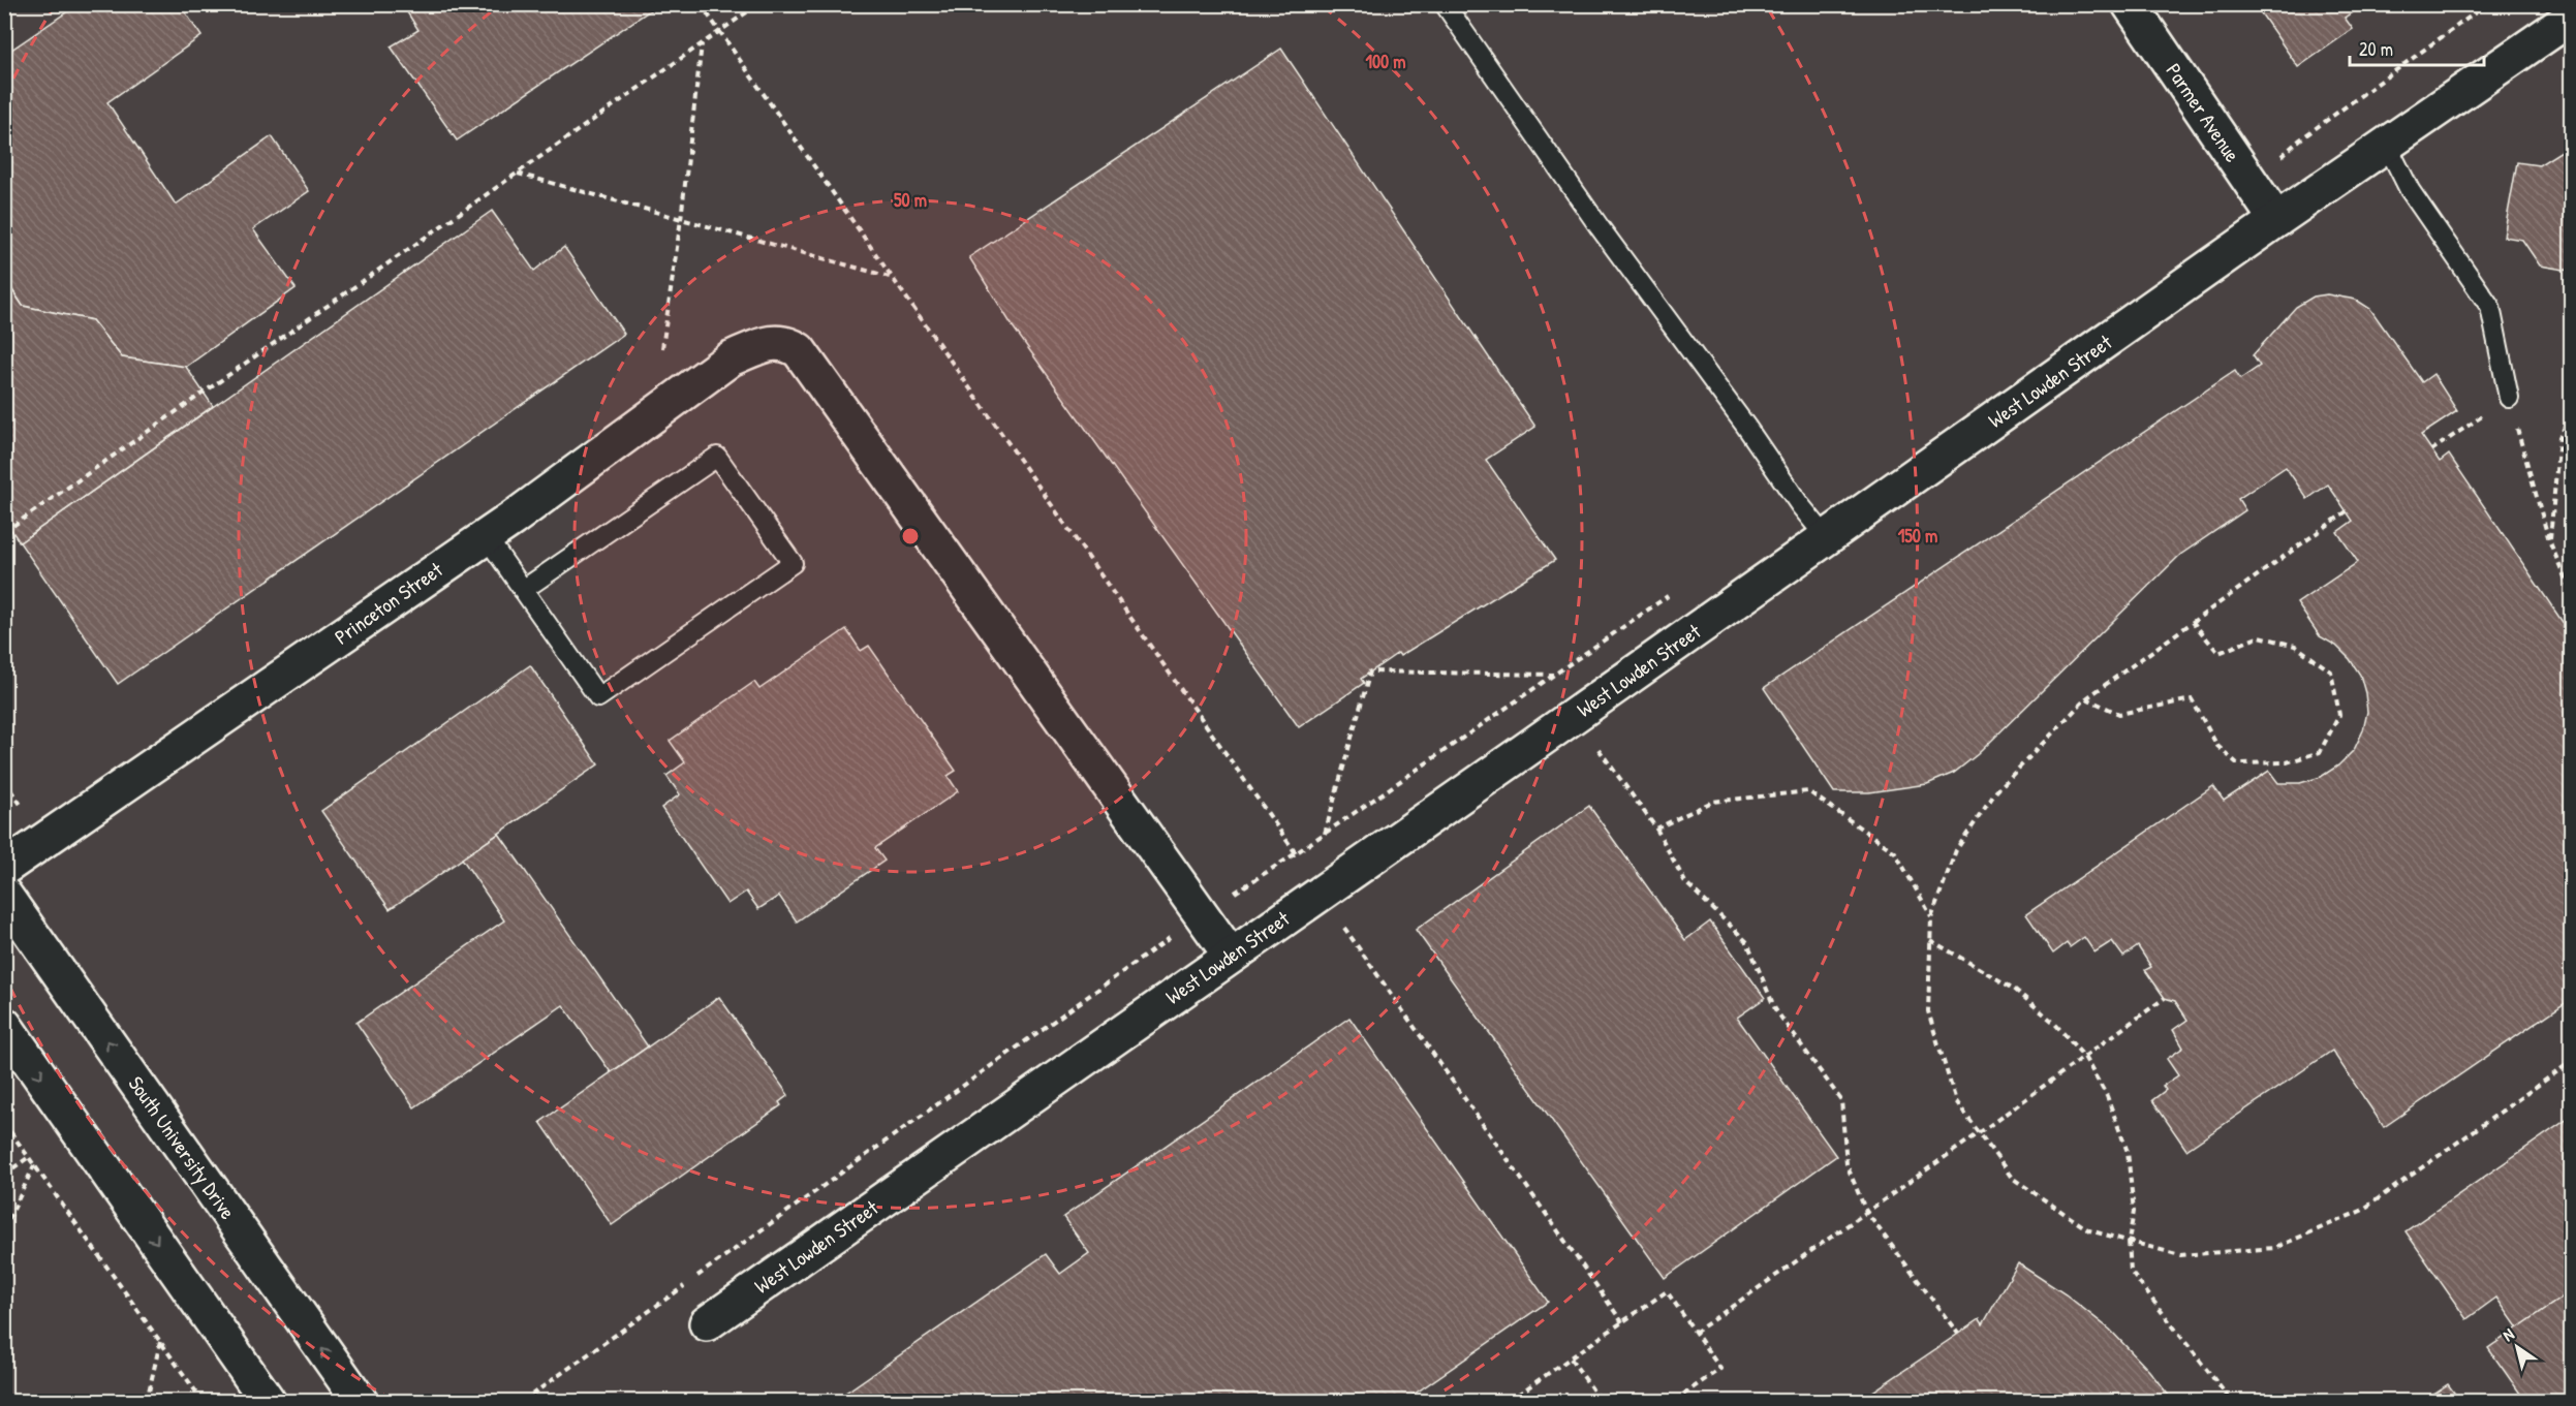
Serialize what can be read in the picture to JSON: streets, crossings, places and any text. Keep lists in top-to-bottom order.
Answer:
{
  "streets": {
    "street": [
      "Parmer Avenue",
      "West Lowden Street",
      "Princeton Street",
      "South University Drive"
    ]
  },
  "crossings": [
    ["Parmer Avenue", "West Lowden Street"]
  ],
  "scale_bar": "20 m",
  "north": "top left",
  "rings": ["100 m", "50 m", "150 m"]
}
